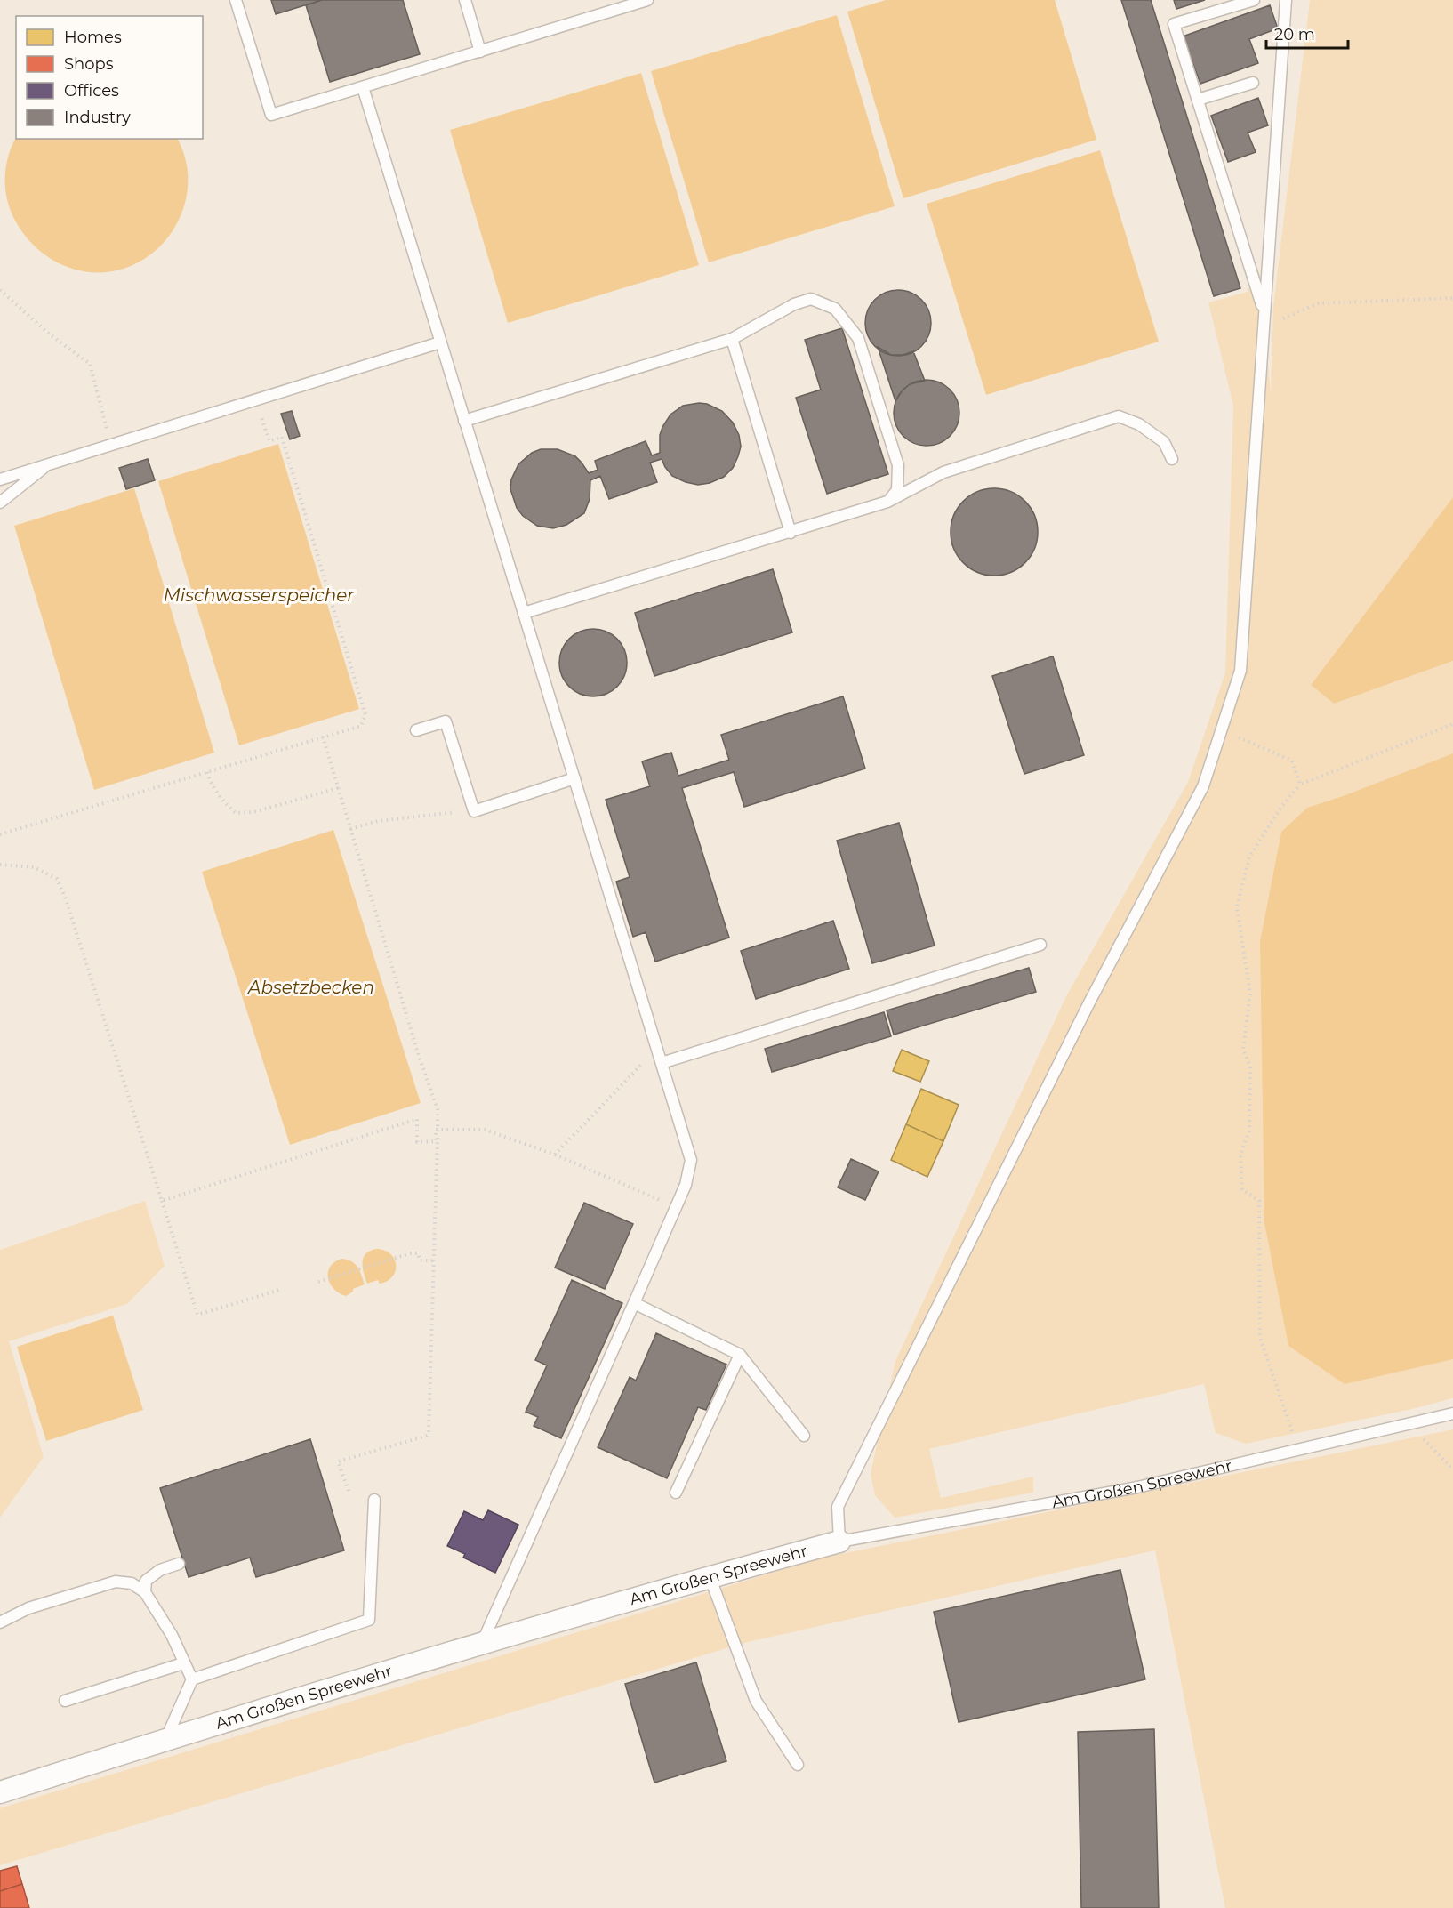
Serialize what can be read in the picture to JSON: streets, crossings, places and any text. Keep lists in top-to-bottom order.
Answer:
{
  "streets": {
    "street": ["Am Großen Spreewehr"]
  },
  "water": ["Mischwasserspeicher", "Absetzbecken"],
  "legend": [
    "Homes",
    "Shops",
    "Offices",
    "Industry"
  ],
  "scale_bar": "20 m"
}
